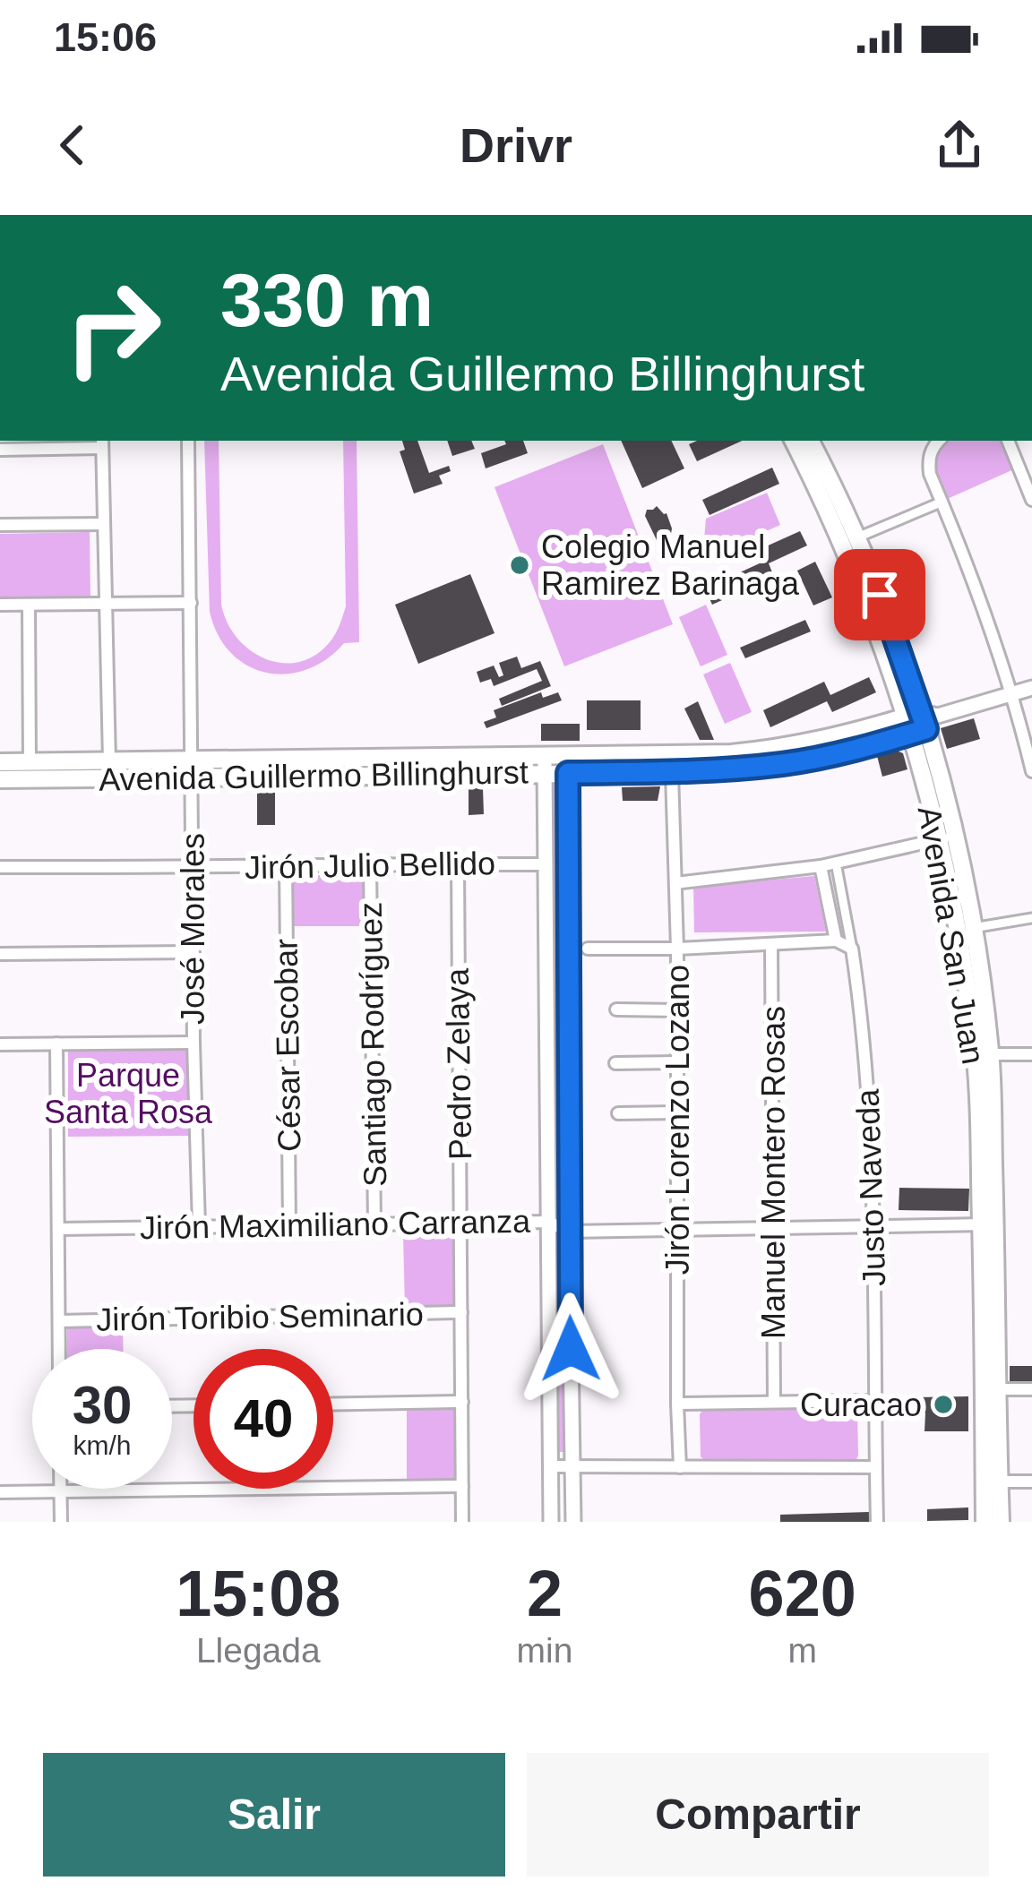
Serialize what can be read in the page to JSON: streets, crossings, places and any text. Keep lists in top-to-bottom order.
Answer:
{
  "streets": {
    "main road": ["Avenida Guillermo Billinghurst", "Avenida San Juan"],
    "street": [
      "Jirón Julio Bellido",
      "José Morales",
      "Santiago Rodríguez",
      "César Escobar",
      "Pedro Zelaya",
      "Jirón Lorenzo Lozano",
      "Manuel Montero Rosas",
      "Justo Naveda",
      "Jirón Maximiliano Carranza",
      "Jirón Toribio Seminario"
    ]
  },
  "crossings": [
    ["Avenida Guillermo Billinghurst", "José Morales"],
    ["Avenida Guillermo Billinghurst", "Avenida San Juan"],
    ["Avenida Guillermo Billinghurst", "Jirón Lorenzo Lozano"],
    ["Jirón Julio Bellido", "José Morales"],
    ["Jirón Julio Bellido", "Santiago Rodríguez"],
    ["Jirón Julio Bellido", "César Escobar"],
    ["Jirón Julio Bellido", "Pedro Zelaya"],
    ["José Morales", "Jirón Maximiliano Carranza"],
    ["Avenida San Juan", "Jirón Maximiliano Carranza"],
    ["Santiago Rodríguez", "Jirón Maximiliano Carranza"],
    ["César Escobar", "Jirón Maximiliano Carranza"],
    ["Pedro Zelaya", "Jirón Maximiliano Carranza"],
    ["Pedro Zelaya", "Jirón Toribio Seminario"],
    ["Jirón Lorenzo Lozano", "Jirón Maximiliano Carranza"],
    ["Manuel Montero Rosas", "Jirón Maximiliano Carranza"],
    ["Justo Naveda", "Jirón Maximiliano Carranza"]
  ],
  "parks": ["Parque Santa Rosa"],
  "places": ["Colegio Manuel Ramirez Barinaga", "Curacao"],
  "page": {
    "status": "15:06",
    "header": "Drivr",
    "turn": ["330 m", "Avenida Guillermo Billinghurst"],
    "speed": "30 km/h",
    "limit": "40",
    "eta": [
      "15:08",
      "Llegada",
      "2",
      "min",
      "620",
      "m"
    ],
    "buttons": ["Salir", "Compartir"]
  }
}
